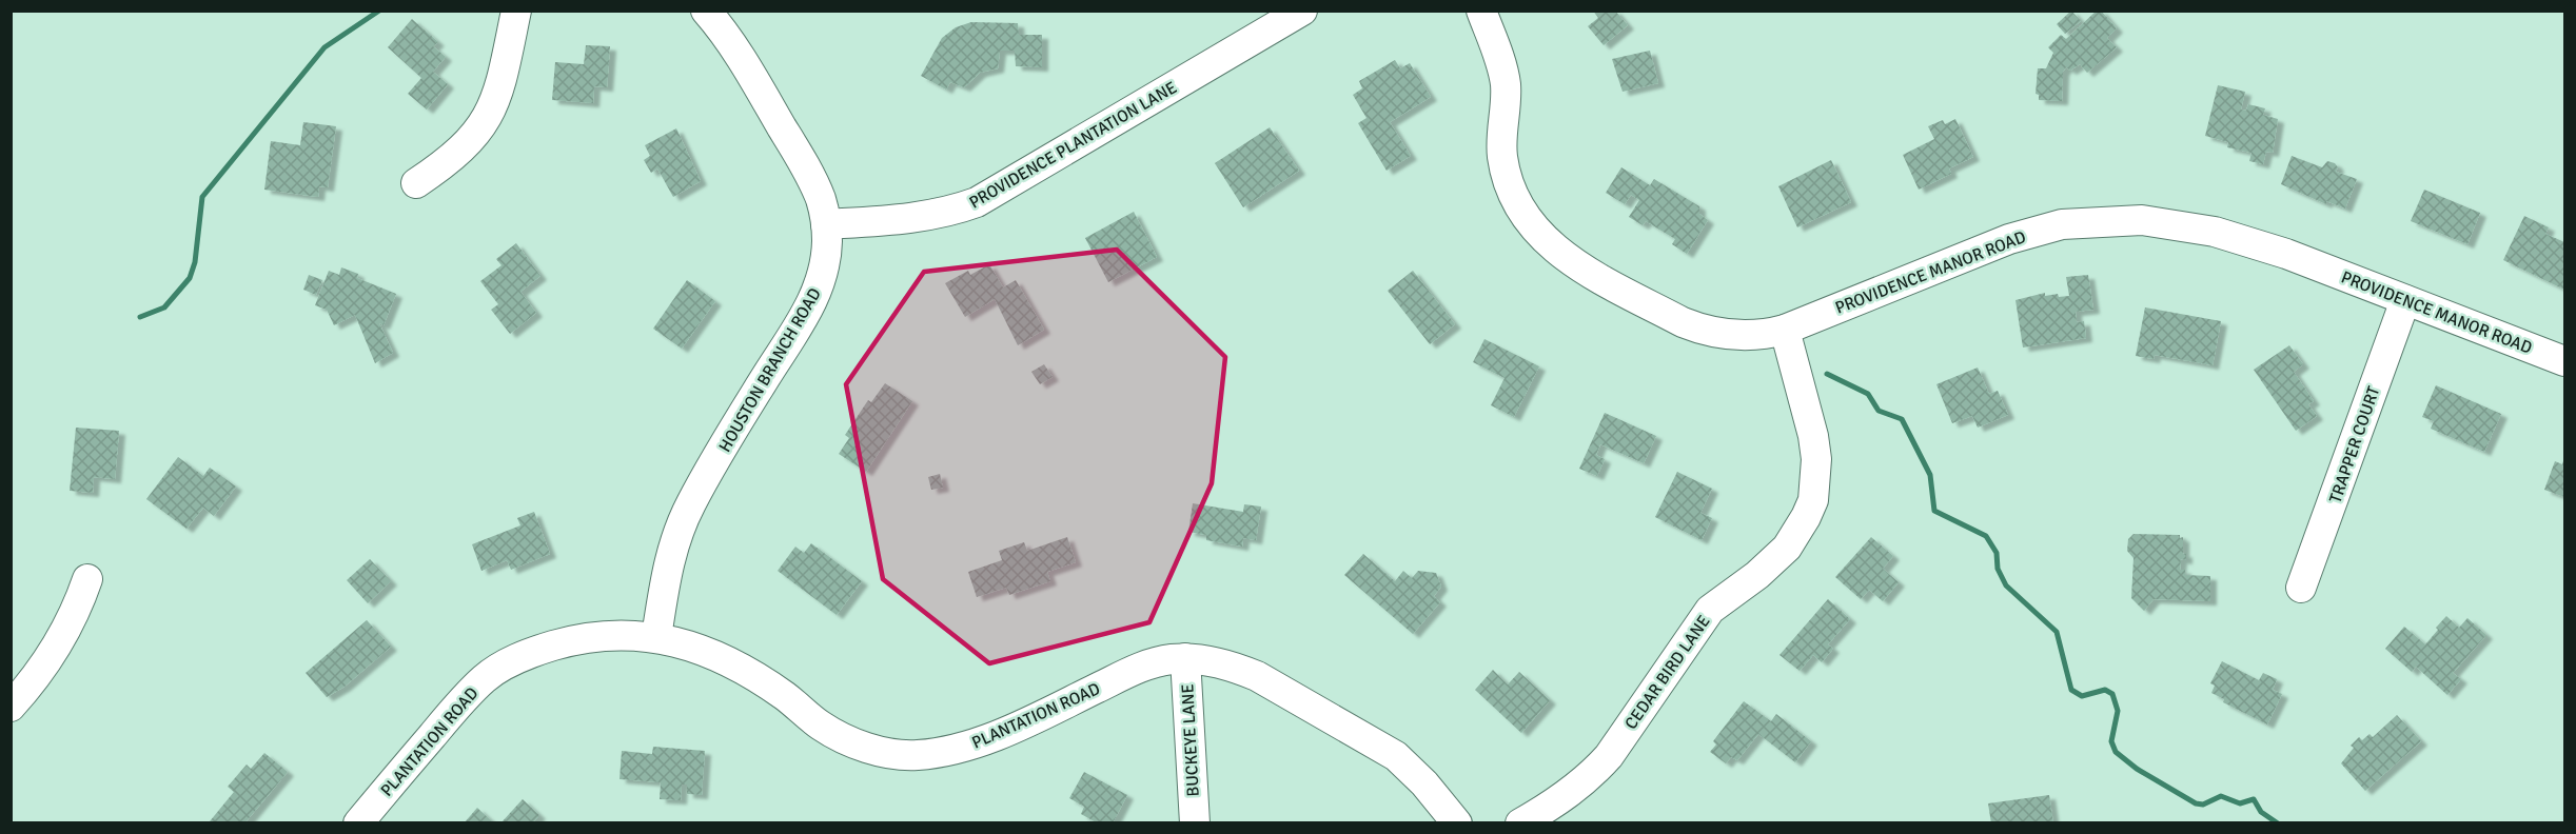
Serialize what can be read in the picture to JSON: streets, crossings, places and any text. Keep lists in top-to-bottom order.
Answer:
{
  "streets": {
    "street": [
      "PROVIDENCE PLANTATION LANE",
      "PROVIDENCE MANOR ROAD",
      "HOUSTON BRANCH ROAD",
      "TRAPPER COURT",
      "CEDAR BIRD LANE",
      "PLANTATION ROAD",
      "BUCKEYE LANE"
    ]
  },
  "crossings": [
    ["PROVIDENCE PLANTATION LANE", "HOUSTON BRANCH ROAD"],
    ["PROVIDENCE MANOR ROAD", "TRAPPER COURT"],
    ["PROVIDENCE MANOR ROAD", "CEDAR BIRD LANE"],
    ["HOUSTON BRANCH ROAD", "PLANTATION ROAD"],
    ["PLANTATION ROAD", "BUCKEYE LANE"]
  ]
}
